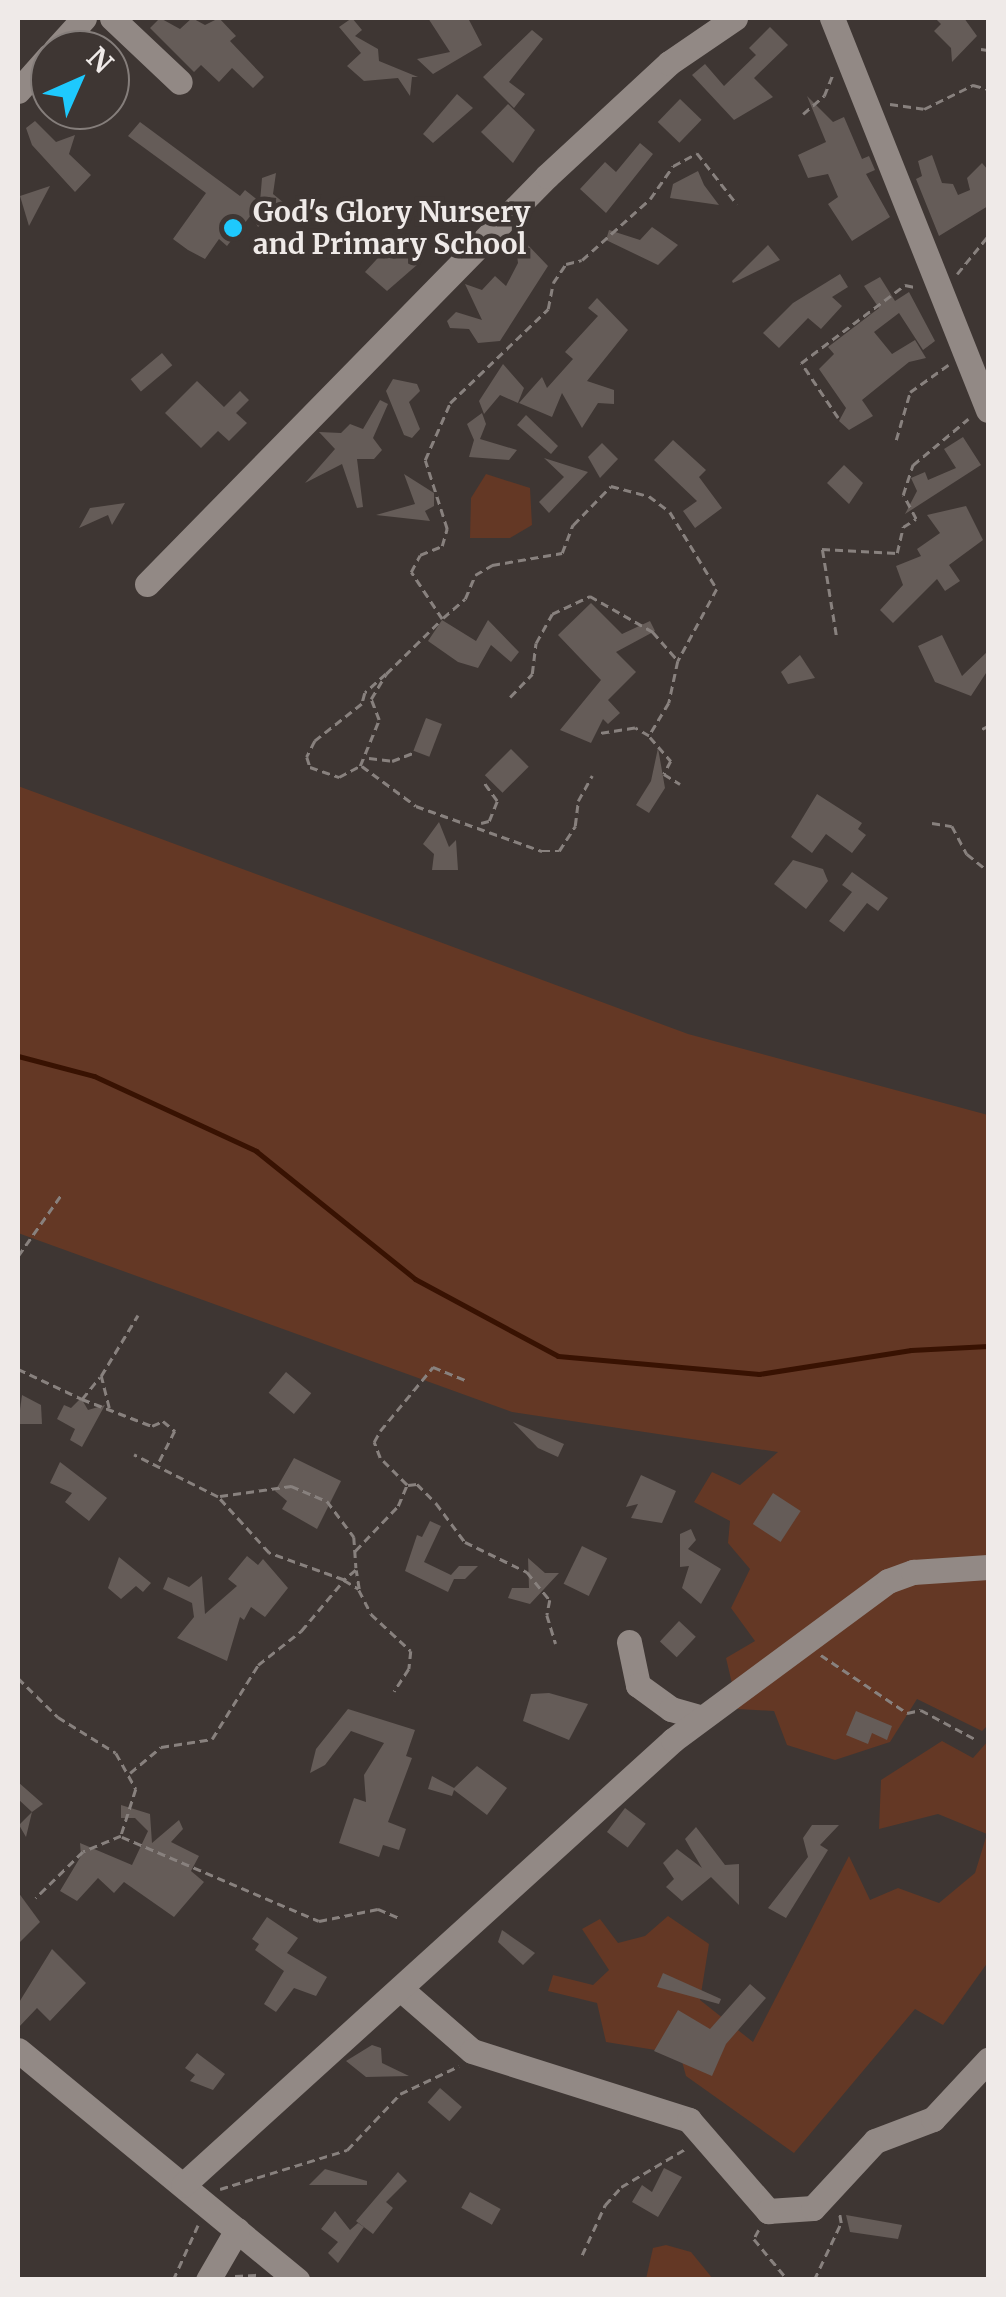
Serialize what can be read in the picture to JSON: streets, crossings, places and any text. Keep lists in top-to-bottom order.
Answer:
{
  "places": ["God's Glory Nursery and Primary School"],
  "north": "top right"
}
